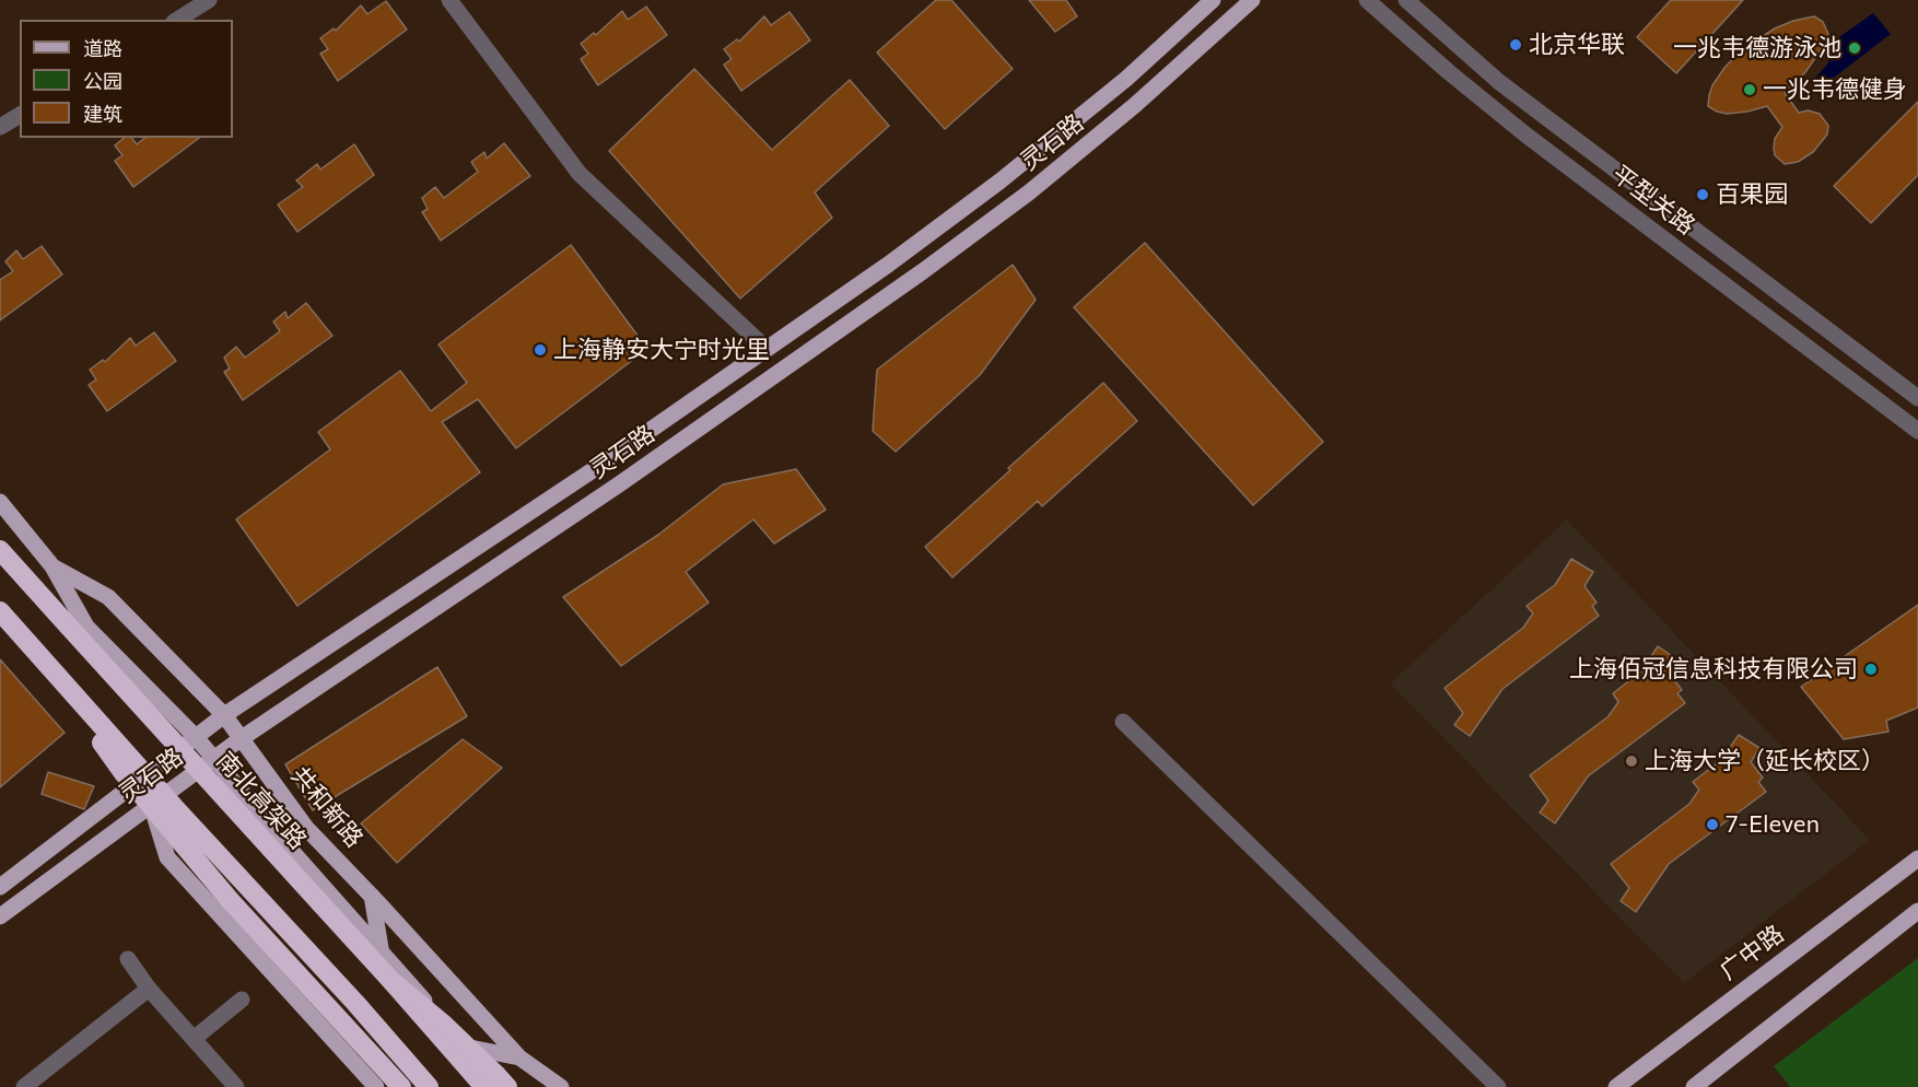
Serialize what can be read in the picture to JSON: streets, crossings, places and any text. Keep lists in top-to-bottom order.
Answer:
{
  "streets": {
    "highway": ["南北高架路"],
    "main road": ["灵石路", "共和新路", "广中路"],
    "street": ["平型关路"]
  },
  "crossings": [
    ["灵石路", "共和新路"]
  ],
  "places": [
    "北京华联",
    "一兆韦德游泳池",
    "一兆韦德健身",
    "百果园",
    "上海静安大宁时光里",
    "上海佰冠信息科技有限公司",
    "上海大学（延长校区）",
    "7-Eleven"
  ],
  "legend": ["道路", "公园", "建筑"]
}
